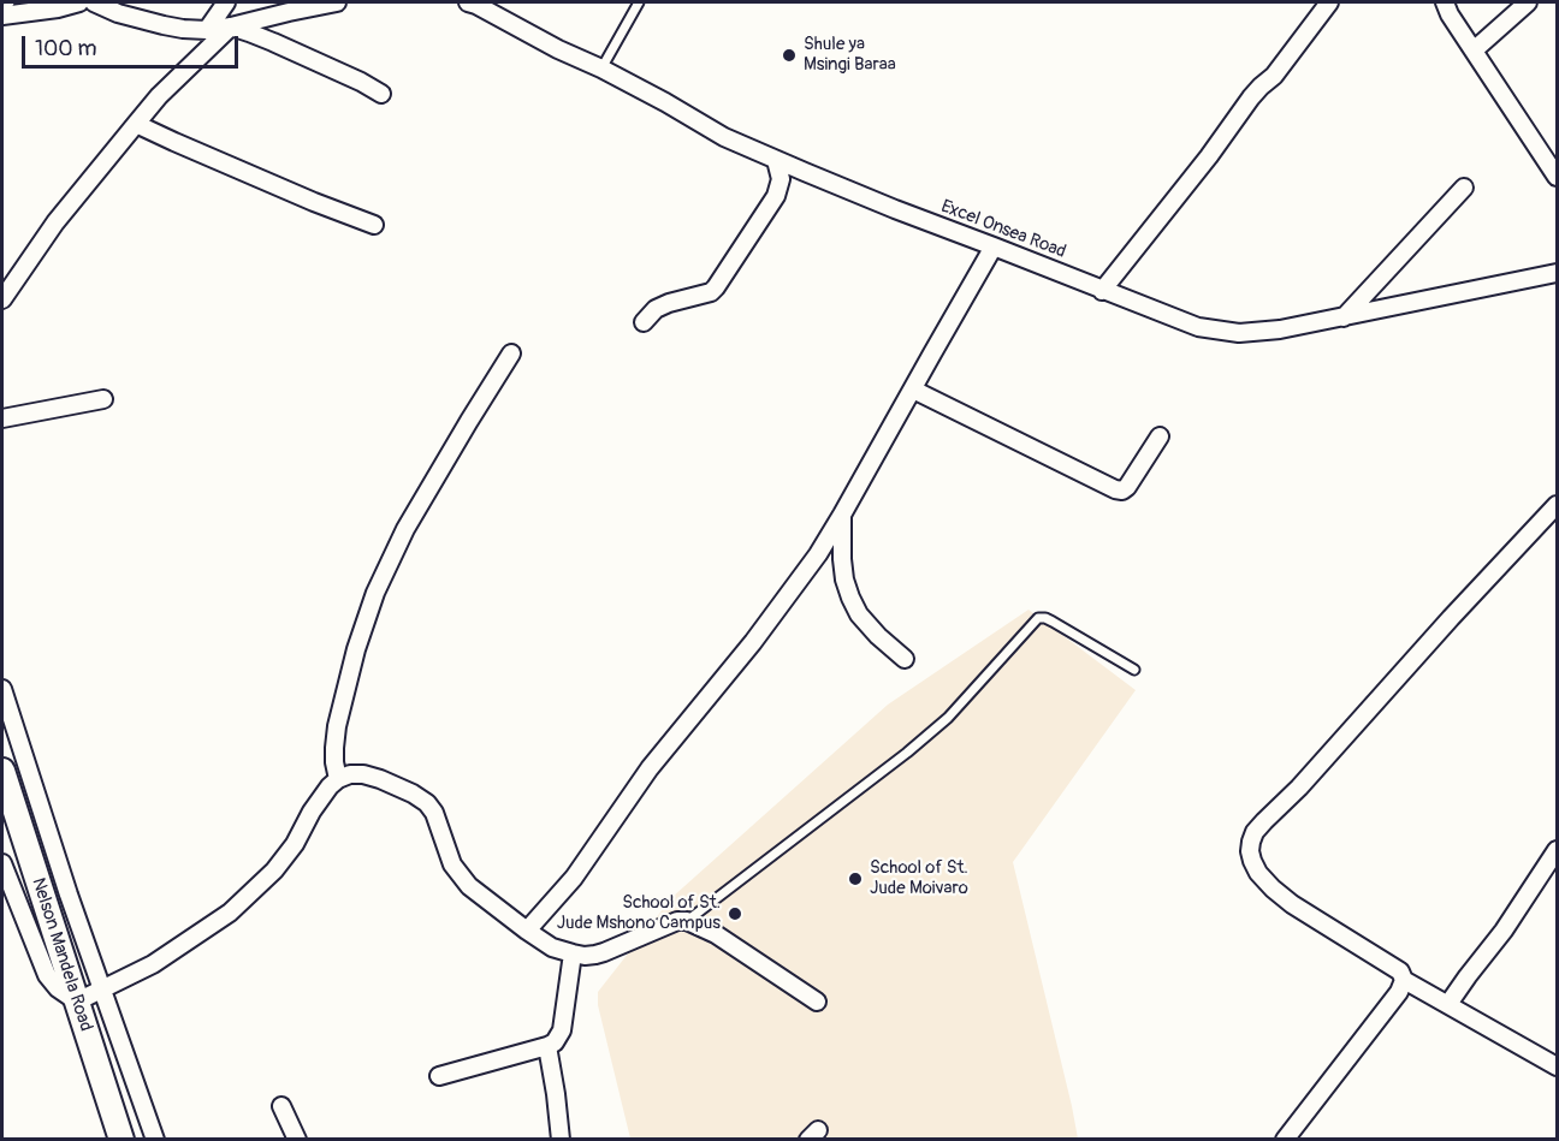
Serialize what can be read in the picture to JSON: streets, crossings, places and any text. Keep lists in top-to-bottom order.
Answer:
{
  "streets": {
    "main road": ["Nelson Mandela Road"],
    "street": ["Excel Onsea Road"]
  },
  "places": ["Shule ya Msingi Baraa", "School of St. Jude Moivaro", "School of St. Jude Mshono Campus"],
  "scale_bar": "100 m"
}
